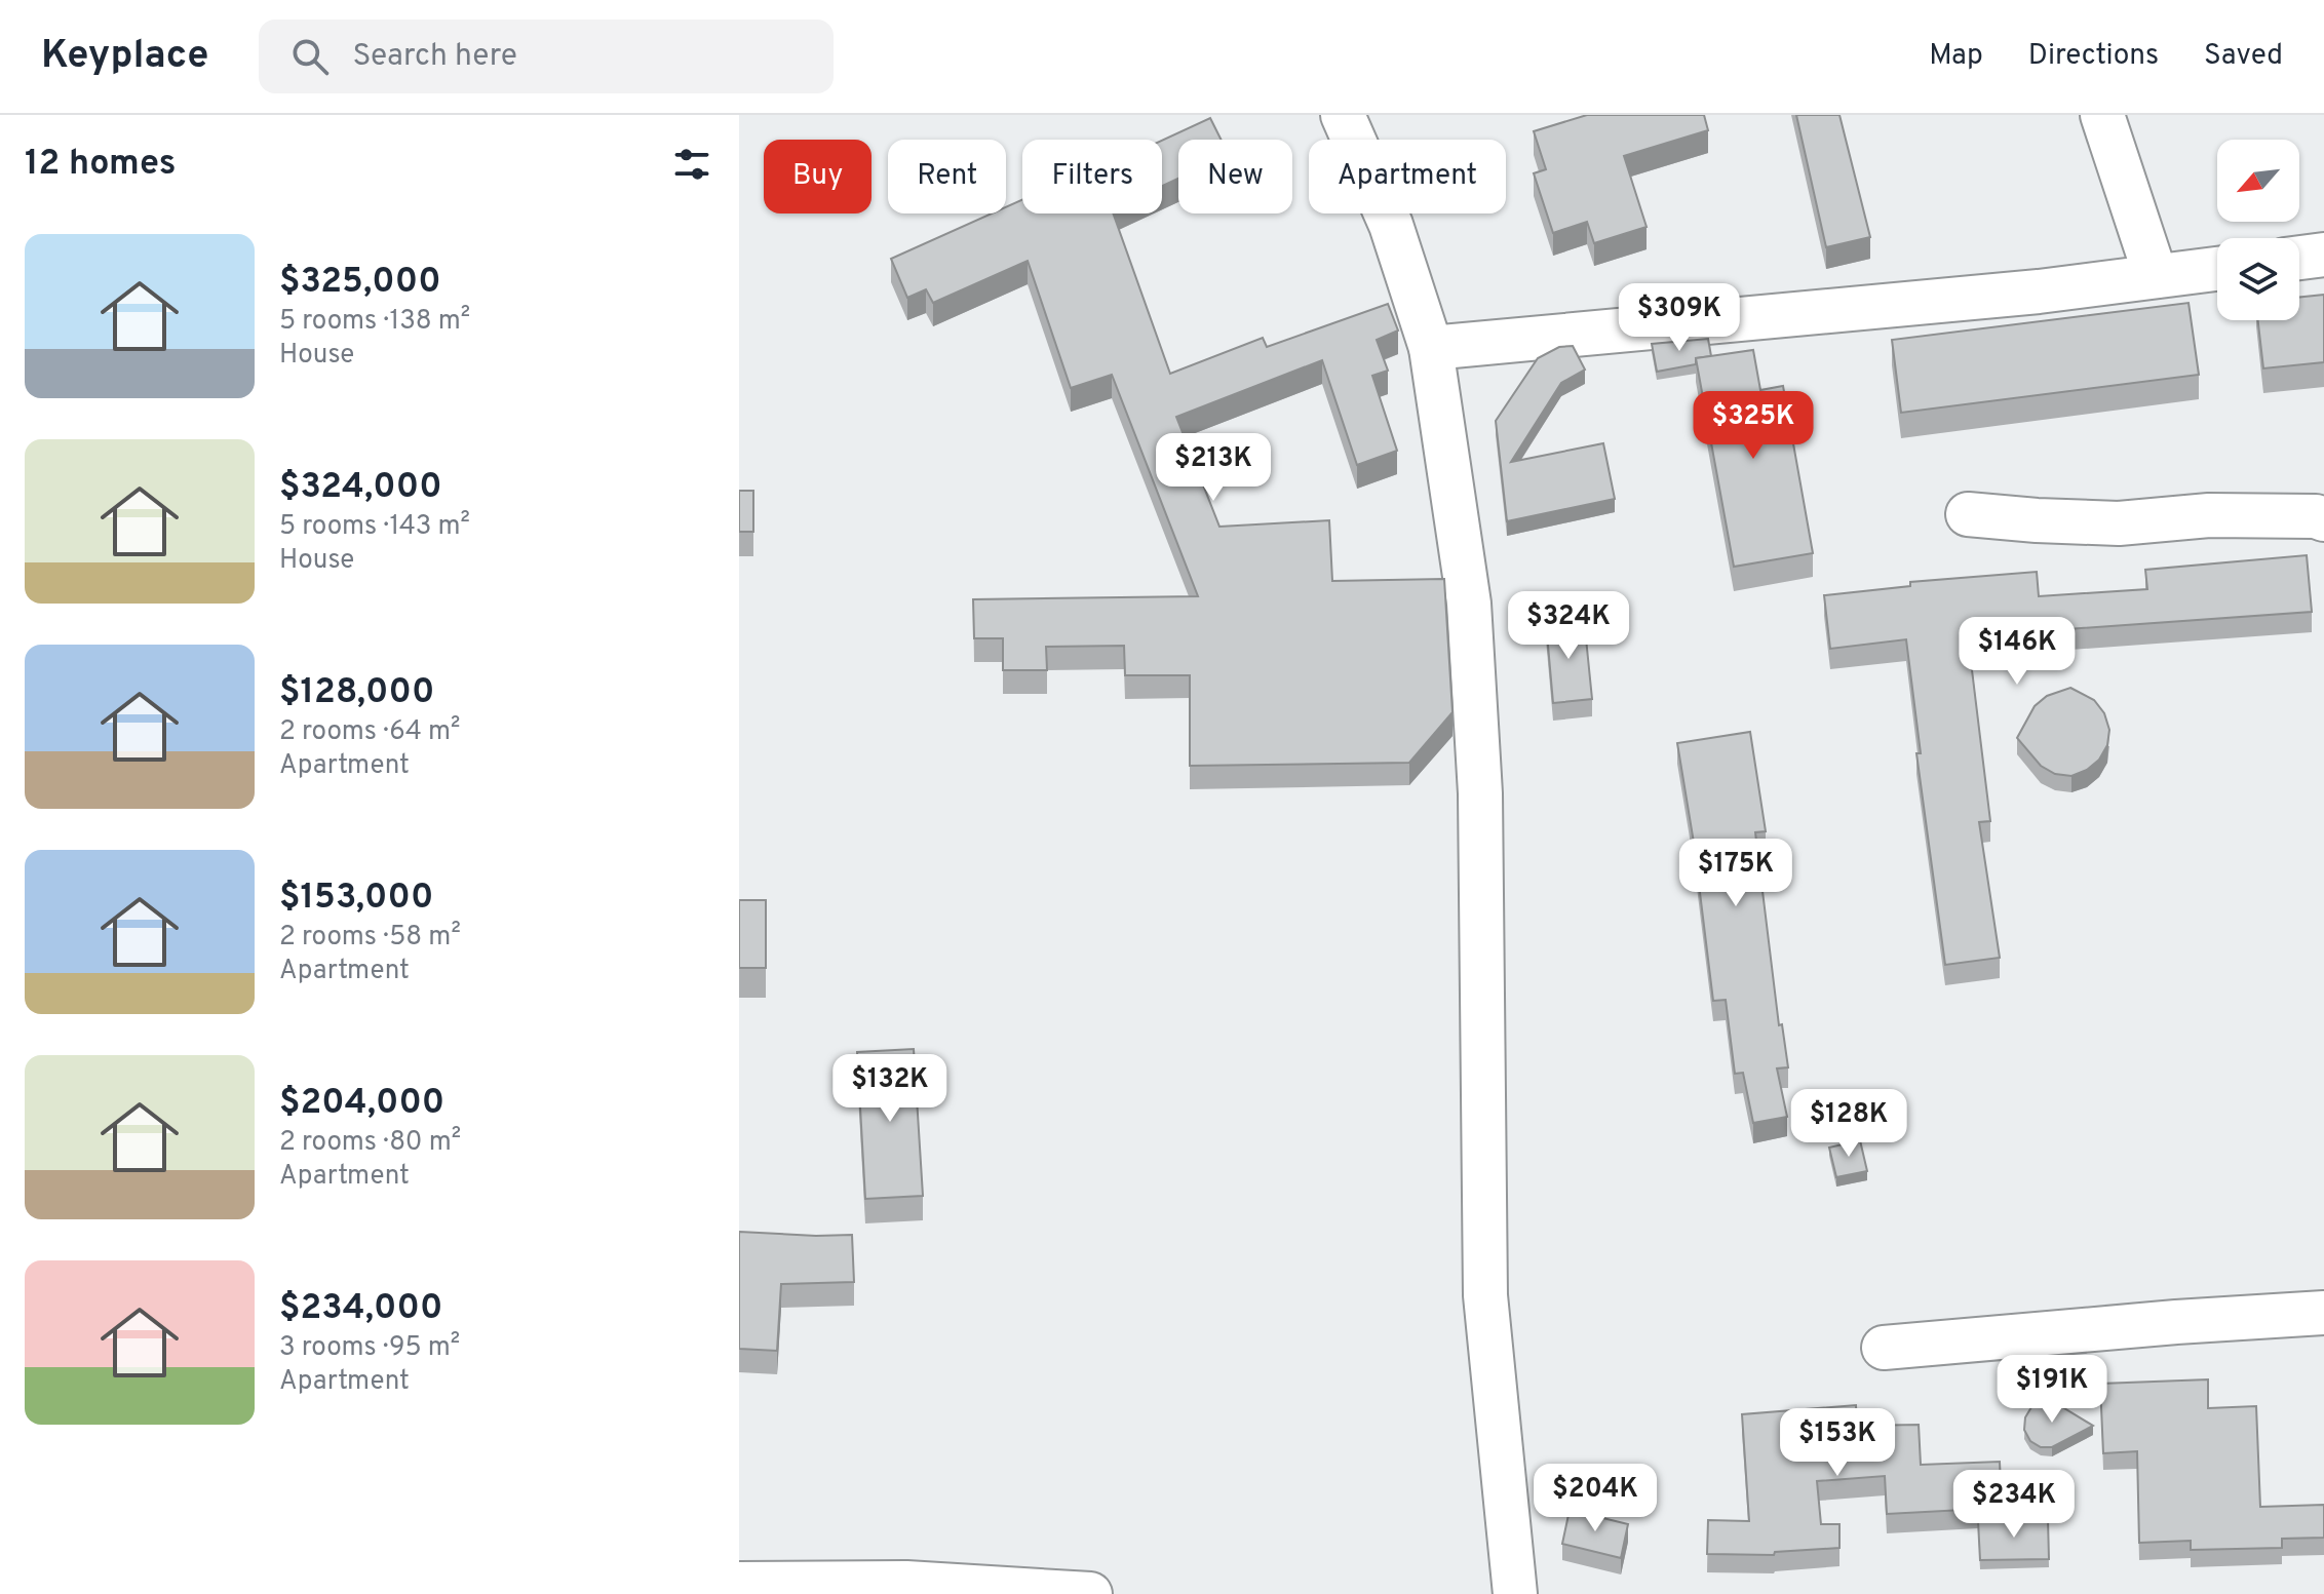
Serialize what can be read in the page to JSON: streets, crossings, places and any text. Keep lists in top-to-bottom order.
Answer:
{
  "north": "bottom left",
  "page": {
    "header": "Keyplace",
    "search": "Search here",
    "nav": ["Map", "Directions", "Saved"],
    "heading": "12 homes",
    "chip": [
      "Buy",
      "Rent",
      "Filters",
      "New",
      "Apartment"
    ],
    "list": [
      {
        "name": "$325,000",
        "note": "5 rooms · 138 m² · House"
      },
      {
        "name": "$324,000",
        "note": "5 rooms · 143 m² · House"
      },
      {
        "name": "$128,000",
        "note": "2 rooms · 64 m² · Apartment"
      },
      {
        "name": "$153,000",
        "note": "2 rooms · 58 m² · Apartment"
      },
      {
        "name": "$204,000",
        "note": "2 rooms · 80 m² · Apartment"
      },
      {
        "name": "$234,000",
        "note": "3 rooms · 95 m² · Apartment"
      }
    ],
    "price": [
      "$309K",
      "$325K",
      "$213K",
      "$324K",
      "$146K",
      "$175K",
      "$132K",
      "$128K",
      "$191K",
      "$153K",
      "$204K",
      "$234K"
    ]
  }
}
